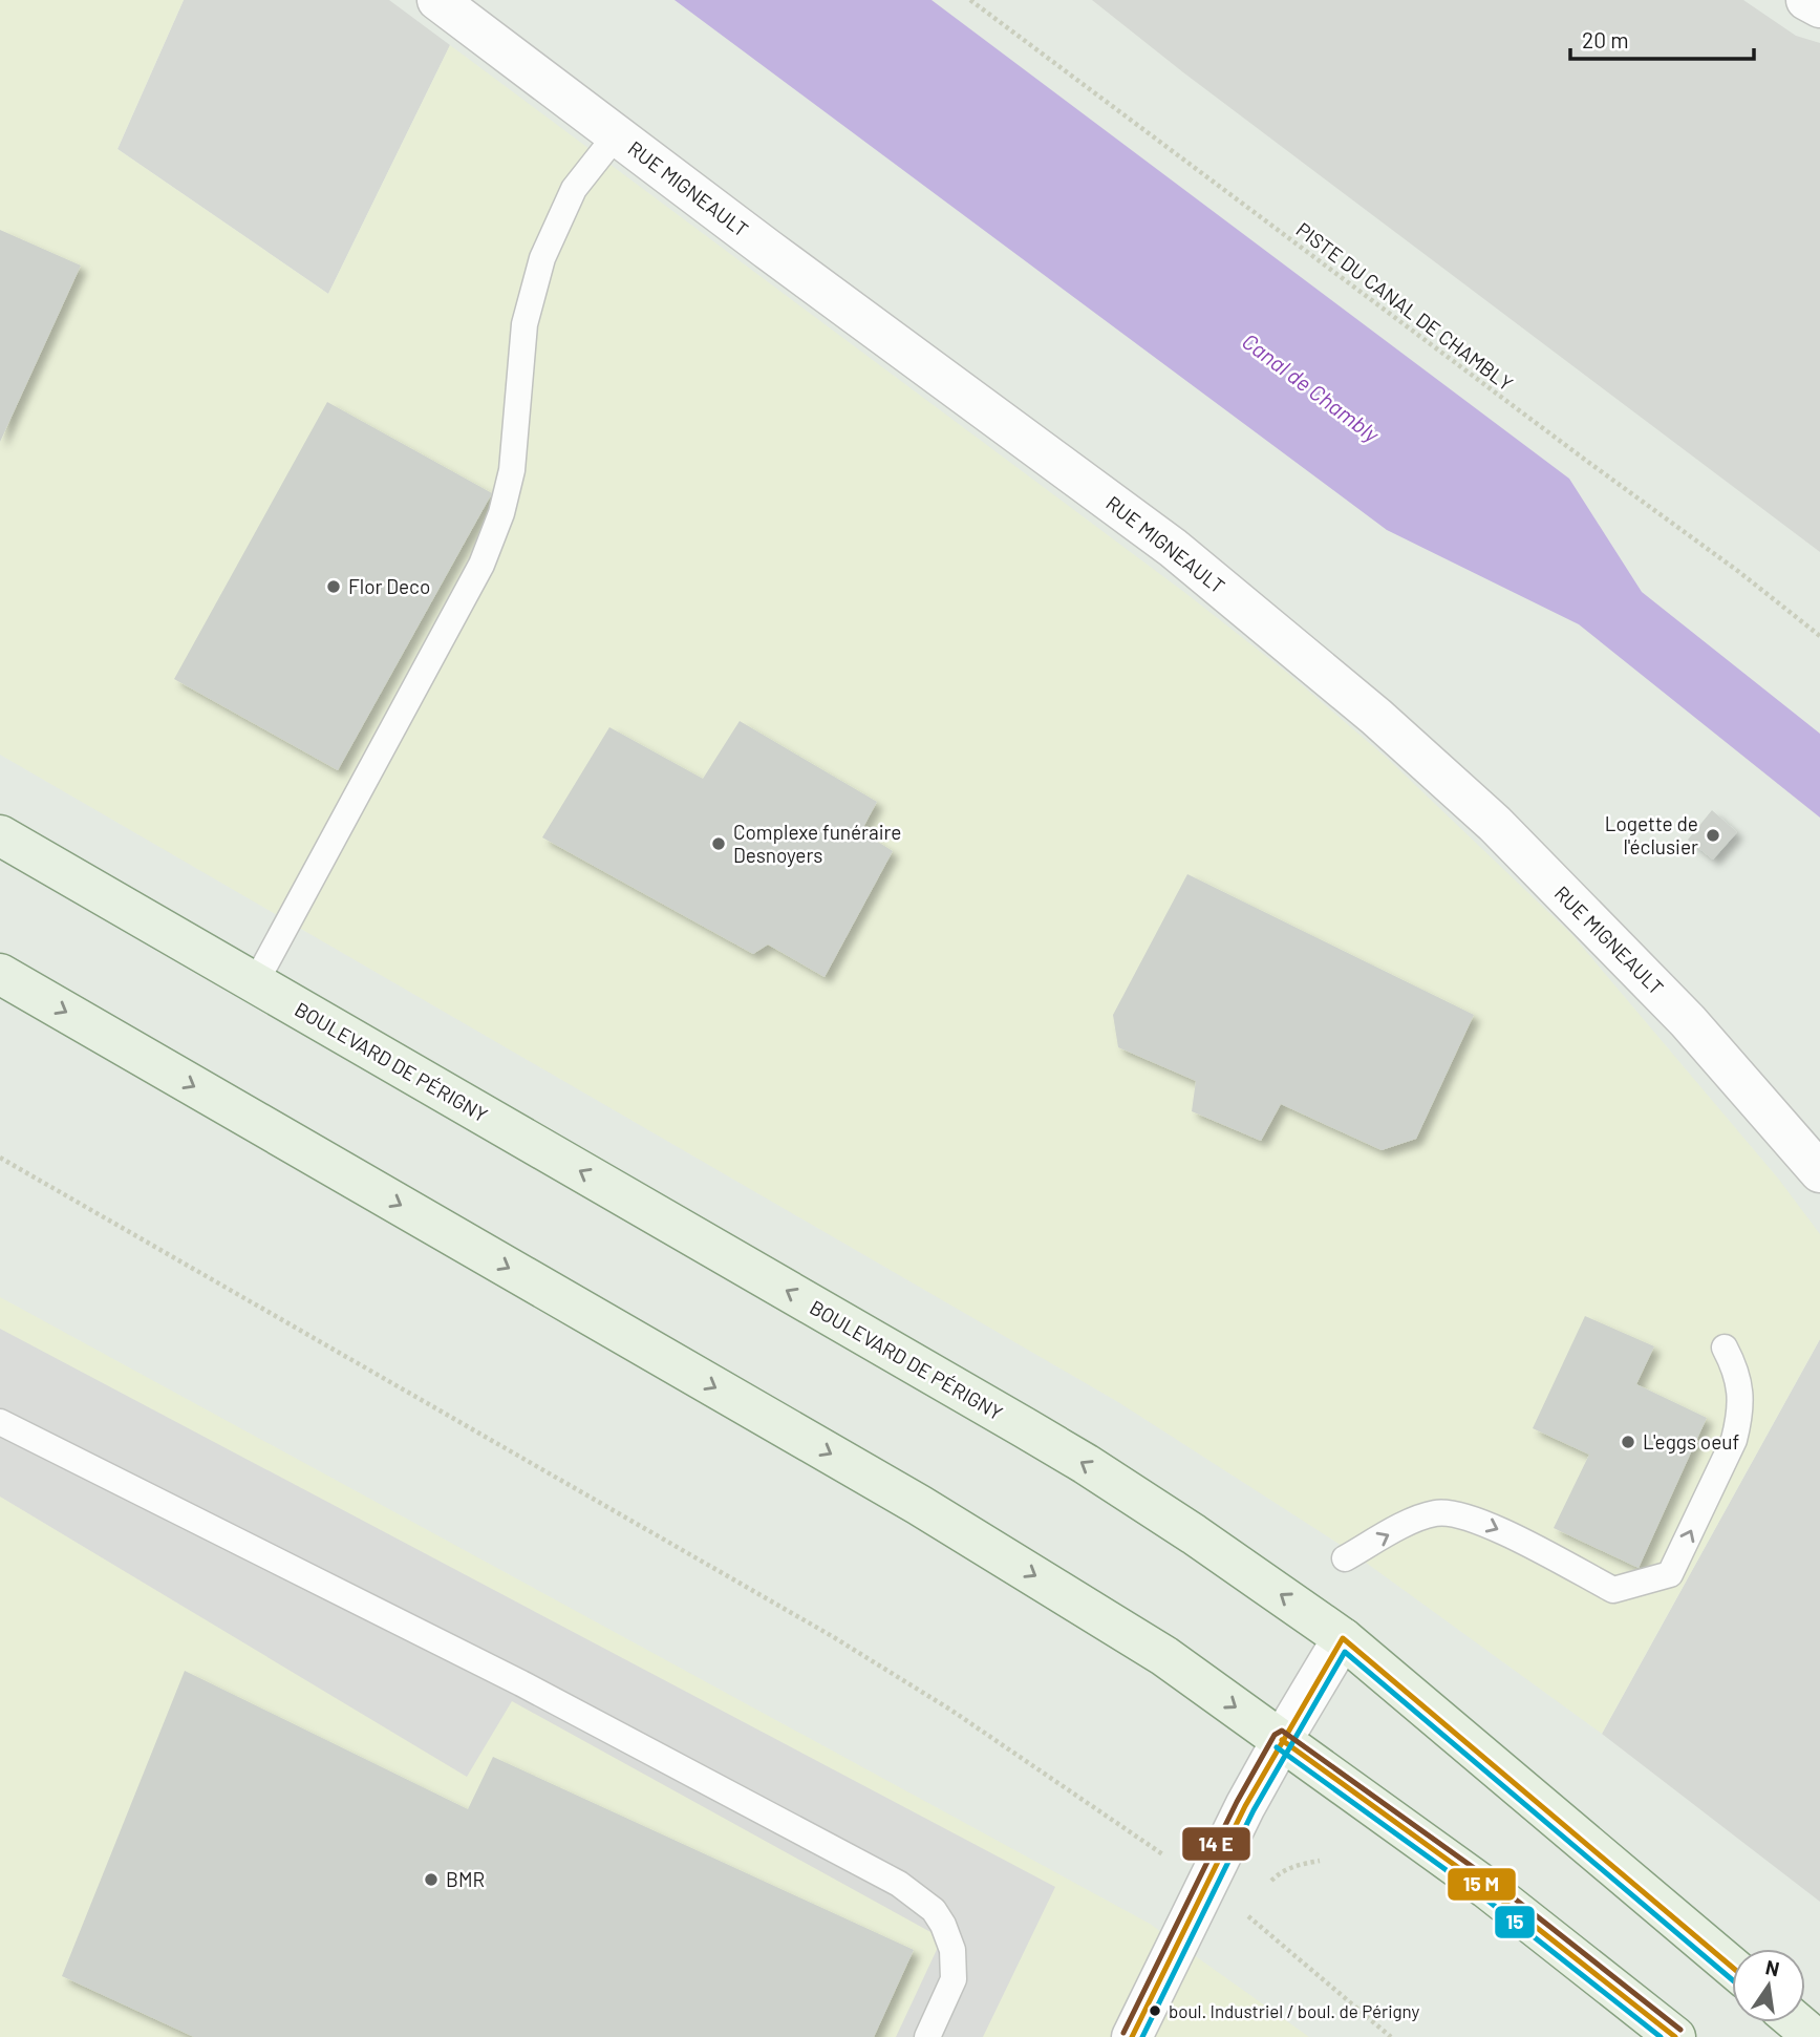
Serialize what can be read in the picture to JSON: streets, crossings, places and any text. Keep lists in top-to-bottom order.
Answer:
{
  "streets": {
    "main road": ["BOULEVARD DE PÉRIGNY"],
    "street": ["RUE MIGNEAULT"],
    "path": ["PISTE DU CANAL DE CHAMBLY"]
  },
  "water": ["Canal de Chambly"],
  "places": [
    "Flor Deco",
    "Logette de l'éclusier",
    "Complexe funéraire Desnoyers",
    "L'eggs oeuf",
    "BMR",
    "boul. Industriel / boul. de Périgny"
  ],
  "lines": ["transit line 15"],
  "scale_bar": "20 m",
  "north": "top"
}
